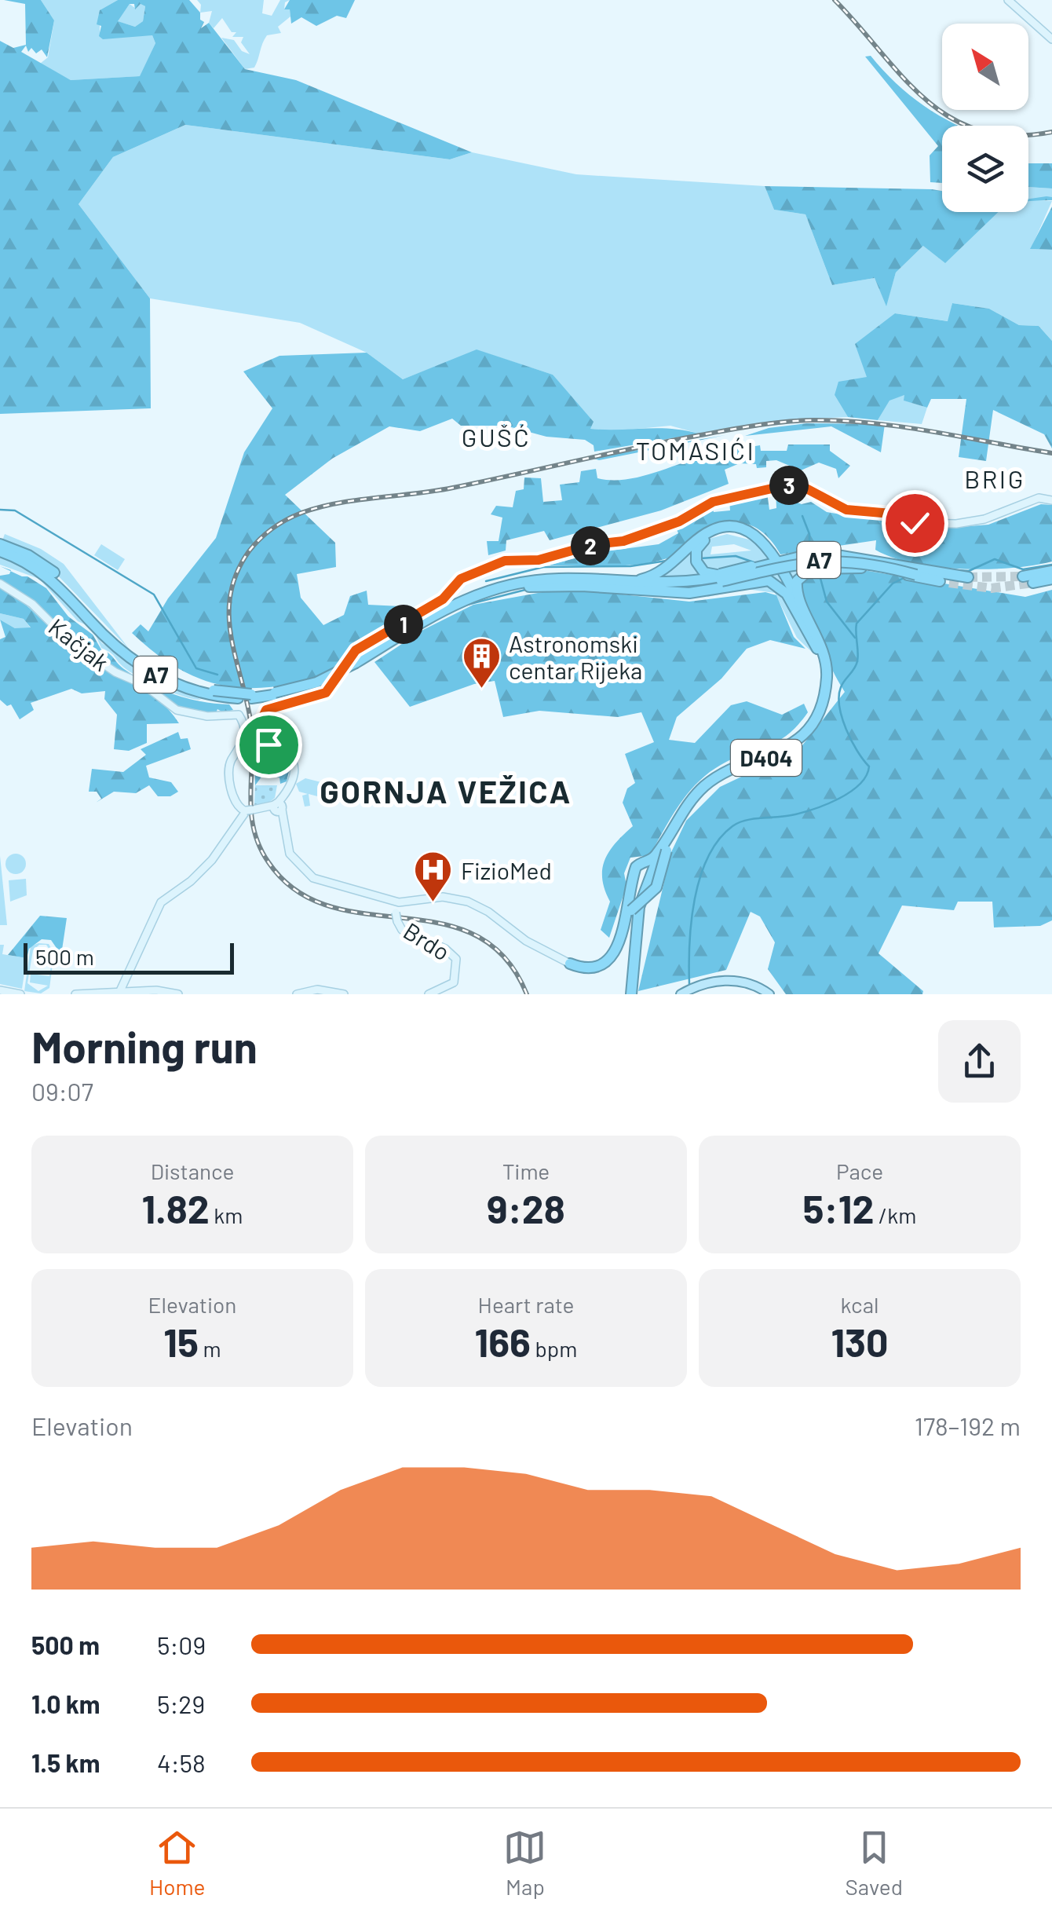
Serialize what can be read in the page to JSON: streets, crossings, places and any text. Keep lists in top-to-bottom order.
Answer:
{
  "streets": {
    "highway": ["A7", "D404"],
    "main road": ["Kačjak", "Brdo"]
  },
  "districts": [
    "GUŠĆ",
    "TOMASIĆI",
    "BRIG",
    "GORNJA VEŽICA"
  ],
  "places": {
    "building": ["Astronomski centar Rijeka"],
    "hospital": ["FizioMed"]
  },
  "scale_bar": "500 m",
  "north": "top left",
  "page": {
    "pins": ["3", "2", "1"],
    "scale": "500 m",
    "heading": ["Morning run", "09:07"],
    "stats": [
      ["Distance", "1.82 km"],
      ["Time", "9:28"],
      ["Pace", "5:12 /km"],
      ["Elevation", "15 m"],
      ["Heart rate", "166 bpm"],
      ["kcal", "130"]
    ],
    "chart": ["Elevation", "178–192 m"],
    "list": [
      {
        "name": "500 m",
        "note": "5:09"
      },
      {
        "name": "1.0 km",
        "note": "5:29"
      },
      {
        "name": "1.5 km",
        "note": "4:58"
      }
    ],
    "tabs": ["Home", "Map", "Saved"]
  }
}
